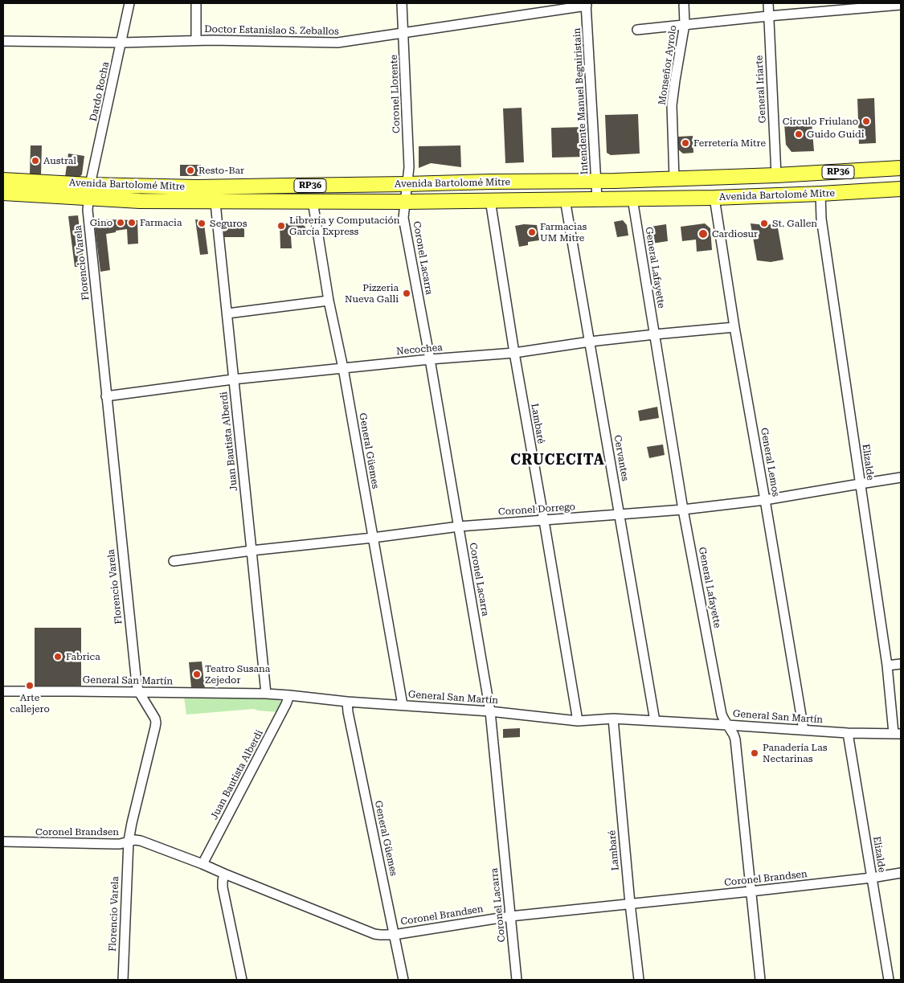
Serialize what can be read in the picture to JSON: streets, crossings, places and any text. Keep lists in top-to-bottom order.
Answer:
{
  "streets": {
    "main road": ["RP36", "Avenida Bartolomé Mitre"],
    "street": [
      "Doctor Estanislao S. Zeballos",
      "Monseñor Ayrolo",
      "General Iriarte",
      "Dardo Rocha",
      "Coronel Llorente",
      "Intendente Manuel Beguiristain",
      "Coronel Lacarra",
      "Florencio Varela",
      "General Lafayette",
      "Necochea",
      "Lambaré",
      "Juan Bautista Alberdi",
      "General Güemes",
      "Cervantes",
      "General Lemos",
      "Elizalde",
      "Coronel Dorrego",
      "General San Martín",
      "Coronel Brandsen"
    ]
  },
  "crossings": [
    ["Doctor Estanislao S. Zeballos", "Dardo Rocha"],
    ["Doctor Estanislao S. Zeballos", "Coronel Llorente"],
    ["Doctor Estanislao S. Zeballos", "Intendente Manuel Beguiristain"],
    ["Monseñor Ayrolo", "Avenida Bartolomé Mitre"],
    ["General Iriarte", "Avenida Bartolomé Mitre"],
    ["Dardo Rocha", "Avenida Bartolomé Mitre"],
    ["Dardo Rocha", "Florencio Varela"],
    ["Coronel Llorente", "Avenida Bartolomé Mitre"],
    ["Coronel Llorente", "Coronel Lacarra"],
    ["Intendente Manuel Beguiristain", "Avenida Bartolomé Mitre"],
    ["Avenida Bartolomé Mitre", "Coronel Lacarra"],
    ["Avenida Bartolomé Mitre", "Florencio Varela"],
    ["Avenida Bartolomé Mitre", "General Lafayette"],
    ["Avenida Bartolomé Mitre", "Lambaré"],
    ["Avenida Bartolomé Mitre", "Juan Bautista Alberdi"],
    ["Avenida Bartolomé Mitre", "General Güemes"],
    ["Avenida Bartolomé Mitre", "Cervantes"],
    ["Avenida Bartolomé Mitre", "General Lemos"],
    ["Avenida Bartolomé Mitre", "Elizalde"],
    ["Coronel Lacarra", "Necochea"],
    ["Coronel Lacarra", "Coronel Dorrego"],
    ["Coronel Lacarra", "General San Martín"],
    ["Coronel Lacarra", "Coronel Brandsen"],
    ["Florencio Varela", "Necochea"],
    ["Florencio Varela", "General San Martín"],
    ["Florencio Varela", "Coronel Brandsen"],
    ["General Lafayette", "Necochea"],
    ["General Lafayette", "Coronel Dorrego"],
    ["General Lafayette", "General San Martín"],
    ["General Lafayette", "Coronel Brandsen"],
    ["Necochea", "Lambaré"],
    ["Necochea", "Juan Bautista Alberdi"],
    ["Necochea", "General Güemes"],
    ["Necochea", "Cervantes"],
    ["Necochea", "General Lemos"],
    ["Lambaré", "Coronel Dorrego"],
    ["Lambaré", "General San Martín"],
    ["Lambaré", "Coronel Brandsen"],
    ["Juan Bautista Alberdi", "Coronel Dorrego"],
    ["Juan Bautista Alberdi", "General San Martín"],
    ["Juan Bautista Alberdi", "Coronel Brandsen"],
    ["General Güemes", "Coronel Dorrego"],
    ["General Güemes", "General San Martín"],
    ["General Güemes", "Coronel Brandsen"],
    ["Cervantes", "Coronel Dorrego"],
    ["Cervantes", "General San Martín"],
    ["General Lemos", "Coronel Dorrego"],
    ["General Lemos", "General San Martín"],
    ["Elizalde", "Coronel Dorrego"],
    ["Elizalde", "General San Martín"],
    ["Elizalde", "Coronel Brandsen"]
  ],
  "districts": ["CRUCECITA"],
  "places": [
    "Circulo Friulano",
    "Guido Guidi",
    "Ferretería Mitre",
    "Austral",
    "Resto-Bar",
    "Gino",
    "Farmacia",
    "Seguros",
    "St. Gallen",
    "Librería y Computación García Express",
    "Farmacias UM Mitre",
    "Cardiosur",
    "Pizzeria Nueva Galli",
    "Fabrica",
    "Teatro Susana Zejedor",
    "Arte callejero",
    "Panadería Las Nectarinas"
  ]
}
